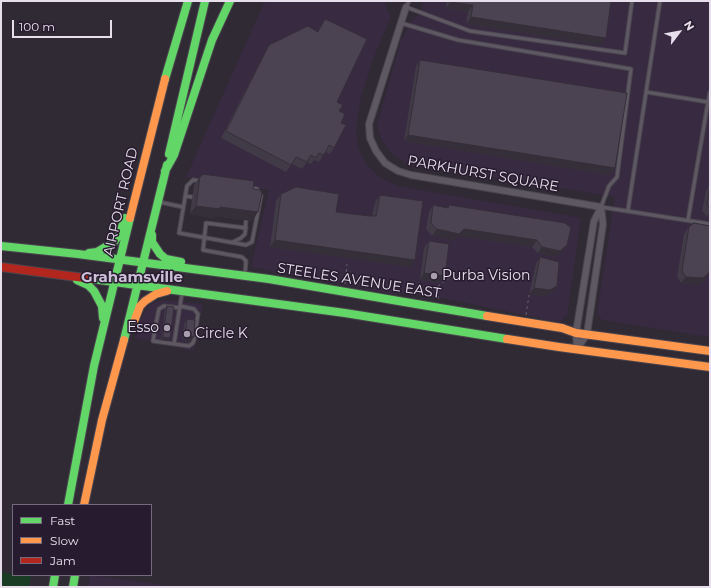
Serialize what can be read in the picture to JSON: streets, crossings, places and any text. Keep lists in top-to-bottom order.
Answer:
{
  "streets": {
    "main road": ["AIRPORT ROAD", "STEELES AVENUE EAST"],
    "street": ["PARKHURST SQUARE"]
  },
  "crossings": [
    ["AIRPORT ROAD", "STEELES AVENUE EAST"]
  ],
  "districts": ["Grahamsville"],
  "places": ["Purba Vision", "Esso", "Circle K"],
  "legend": ["Fast", "Slow", "Jam"],
  "scale_bar": "100 m",
  "north": "top right"
}
